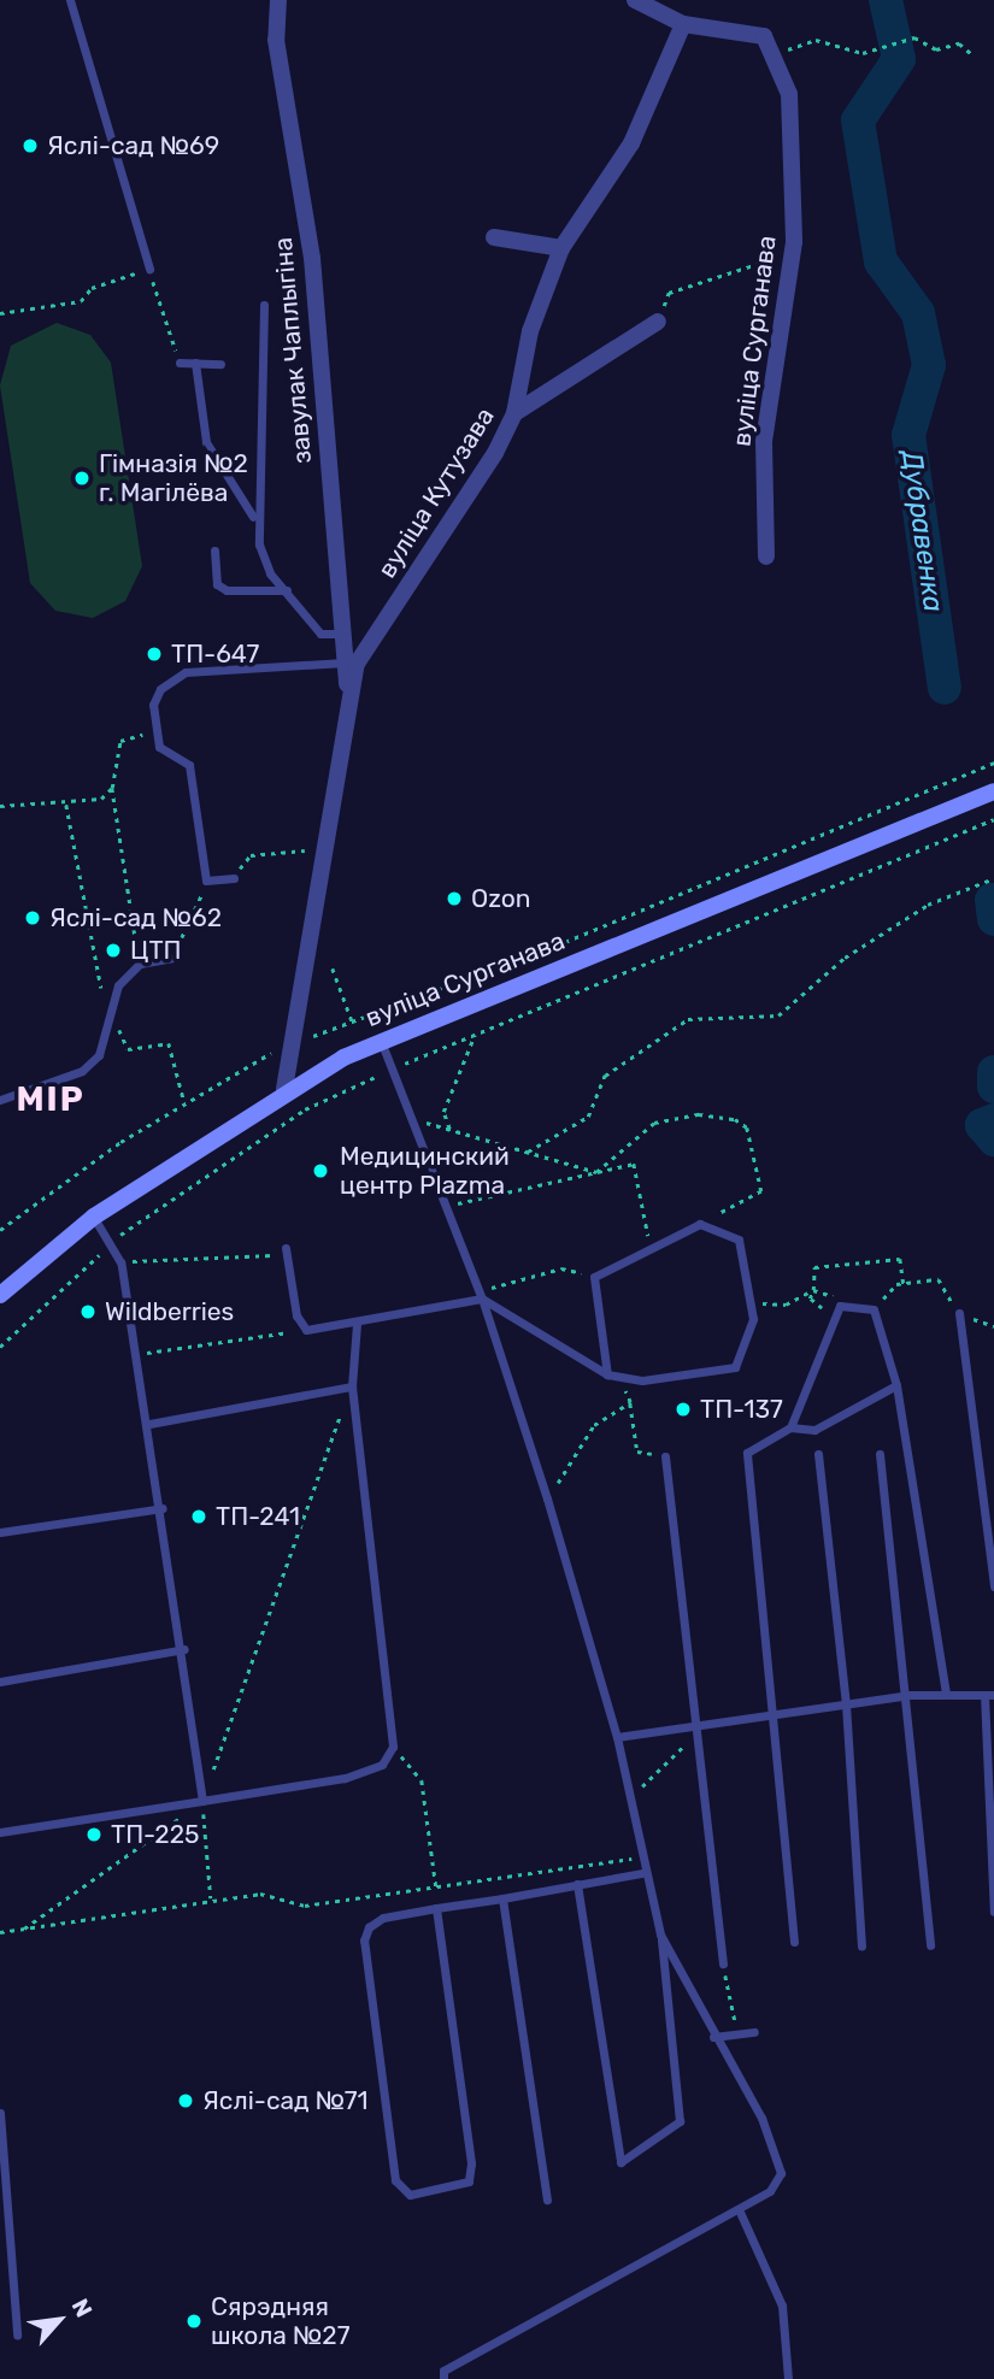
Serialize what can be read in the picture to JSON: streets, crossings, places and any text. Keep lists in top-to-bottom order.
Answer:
{
  "streets": {
    "main road": ["вуліца Сурганава"],
    "street": ["завулак Чаплыгіна", "вуліца Кутузава"]
  },
  "crossings": [
    ["вуліца Сурганава", "вуліца Кутузава"],
    ["завулак Чаплыгіна", "вуліца Кутузава"]
  ],
  "districts": ["МІР"],
  "water": ["Дубравенка"],
  "places": [
    "Яслі-сад №69",
    "Гімназія №2 г. Магілёва",
    "ТП-647",
    "Ozon",
    "Яслі-сад №62",
    "ЦТП",
    "Медицинский центр Plazma",
    "Wildberries",
    "ТП-137",
    "ТП-241",
    "ТП-225",
    "Яслі-сад №71",
    "Сярэдняя школа №27"
  ],
  "north": "top right"
}
